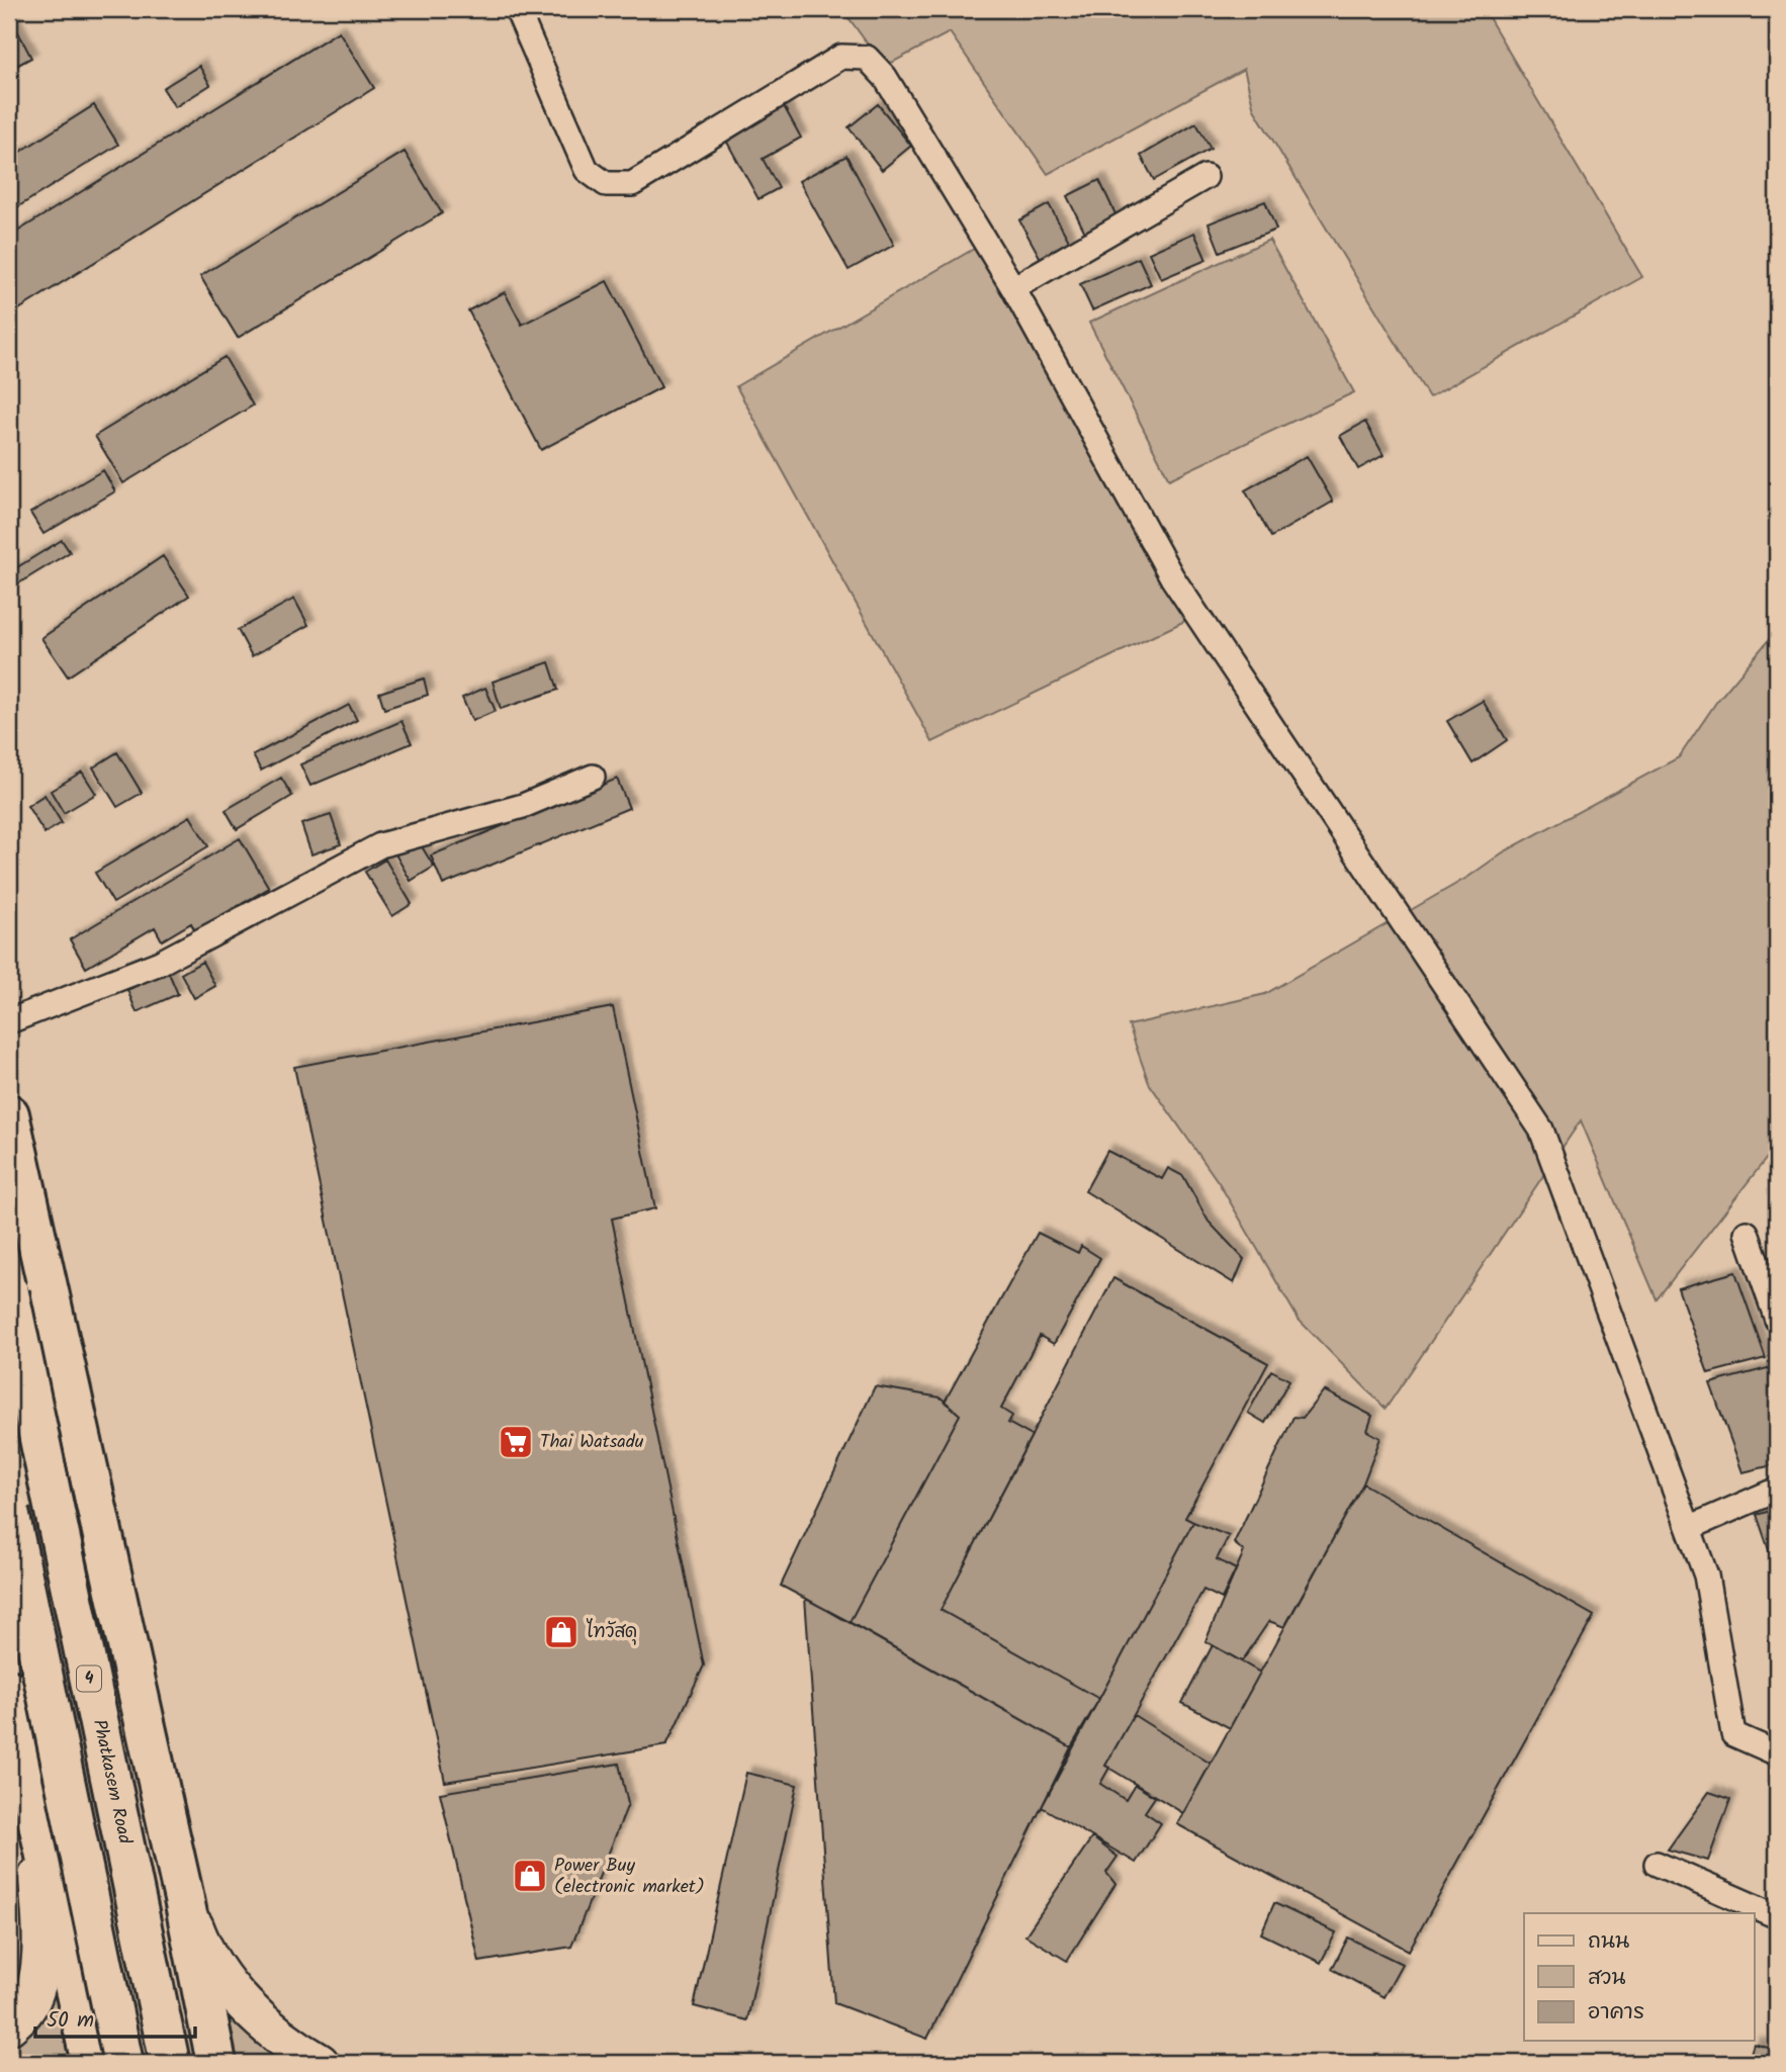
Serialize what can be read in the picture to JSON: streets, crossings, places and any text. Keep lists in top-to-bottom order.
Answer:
{
  "streets": {
    "highway": ["4", "Phatkasem Road"]
  },
  "places": {
    "supermarket": ["Thai Watsadu"],
    "shop": ["ไทวัสดุ", "Power Buy (electronic market)"]
  },
  "legend": ["ถนน", "สวน", "อาคาร"],
  "scale_bar": "50 m"
}
